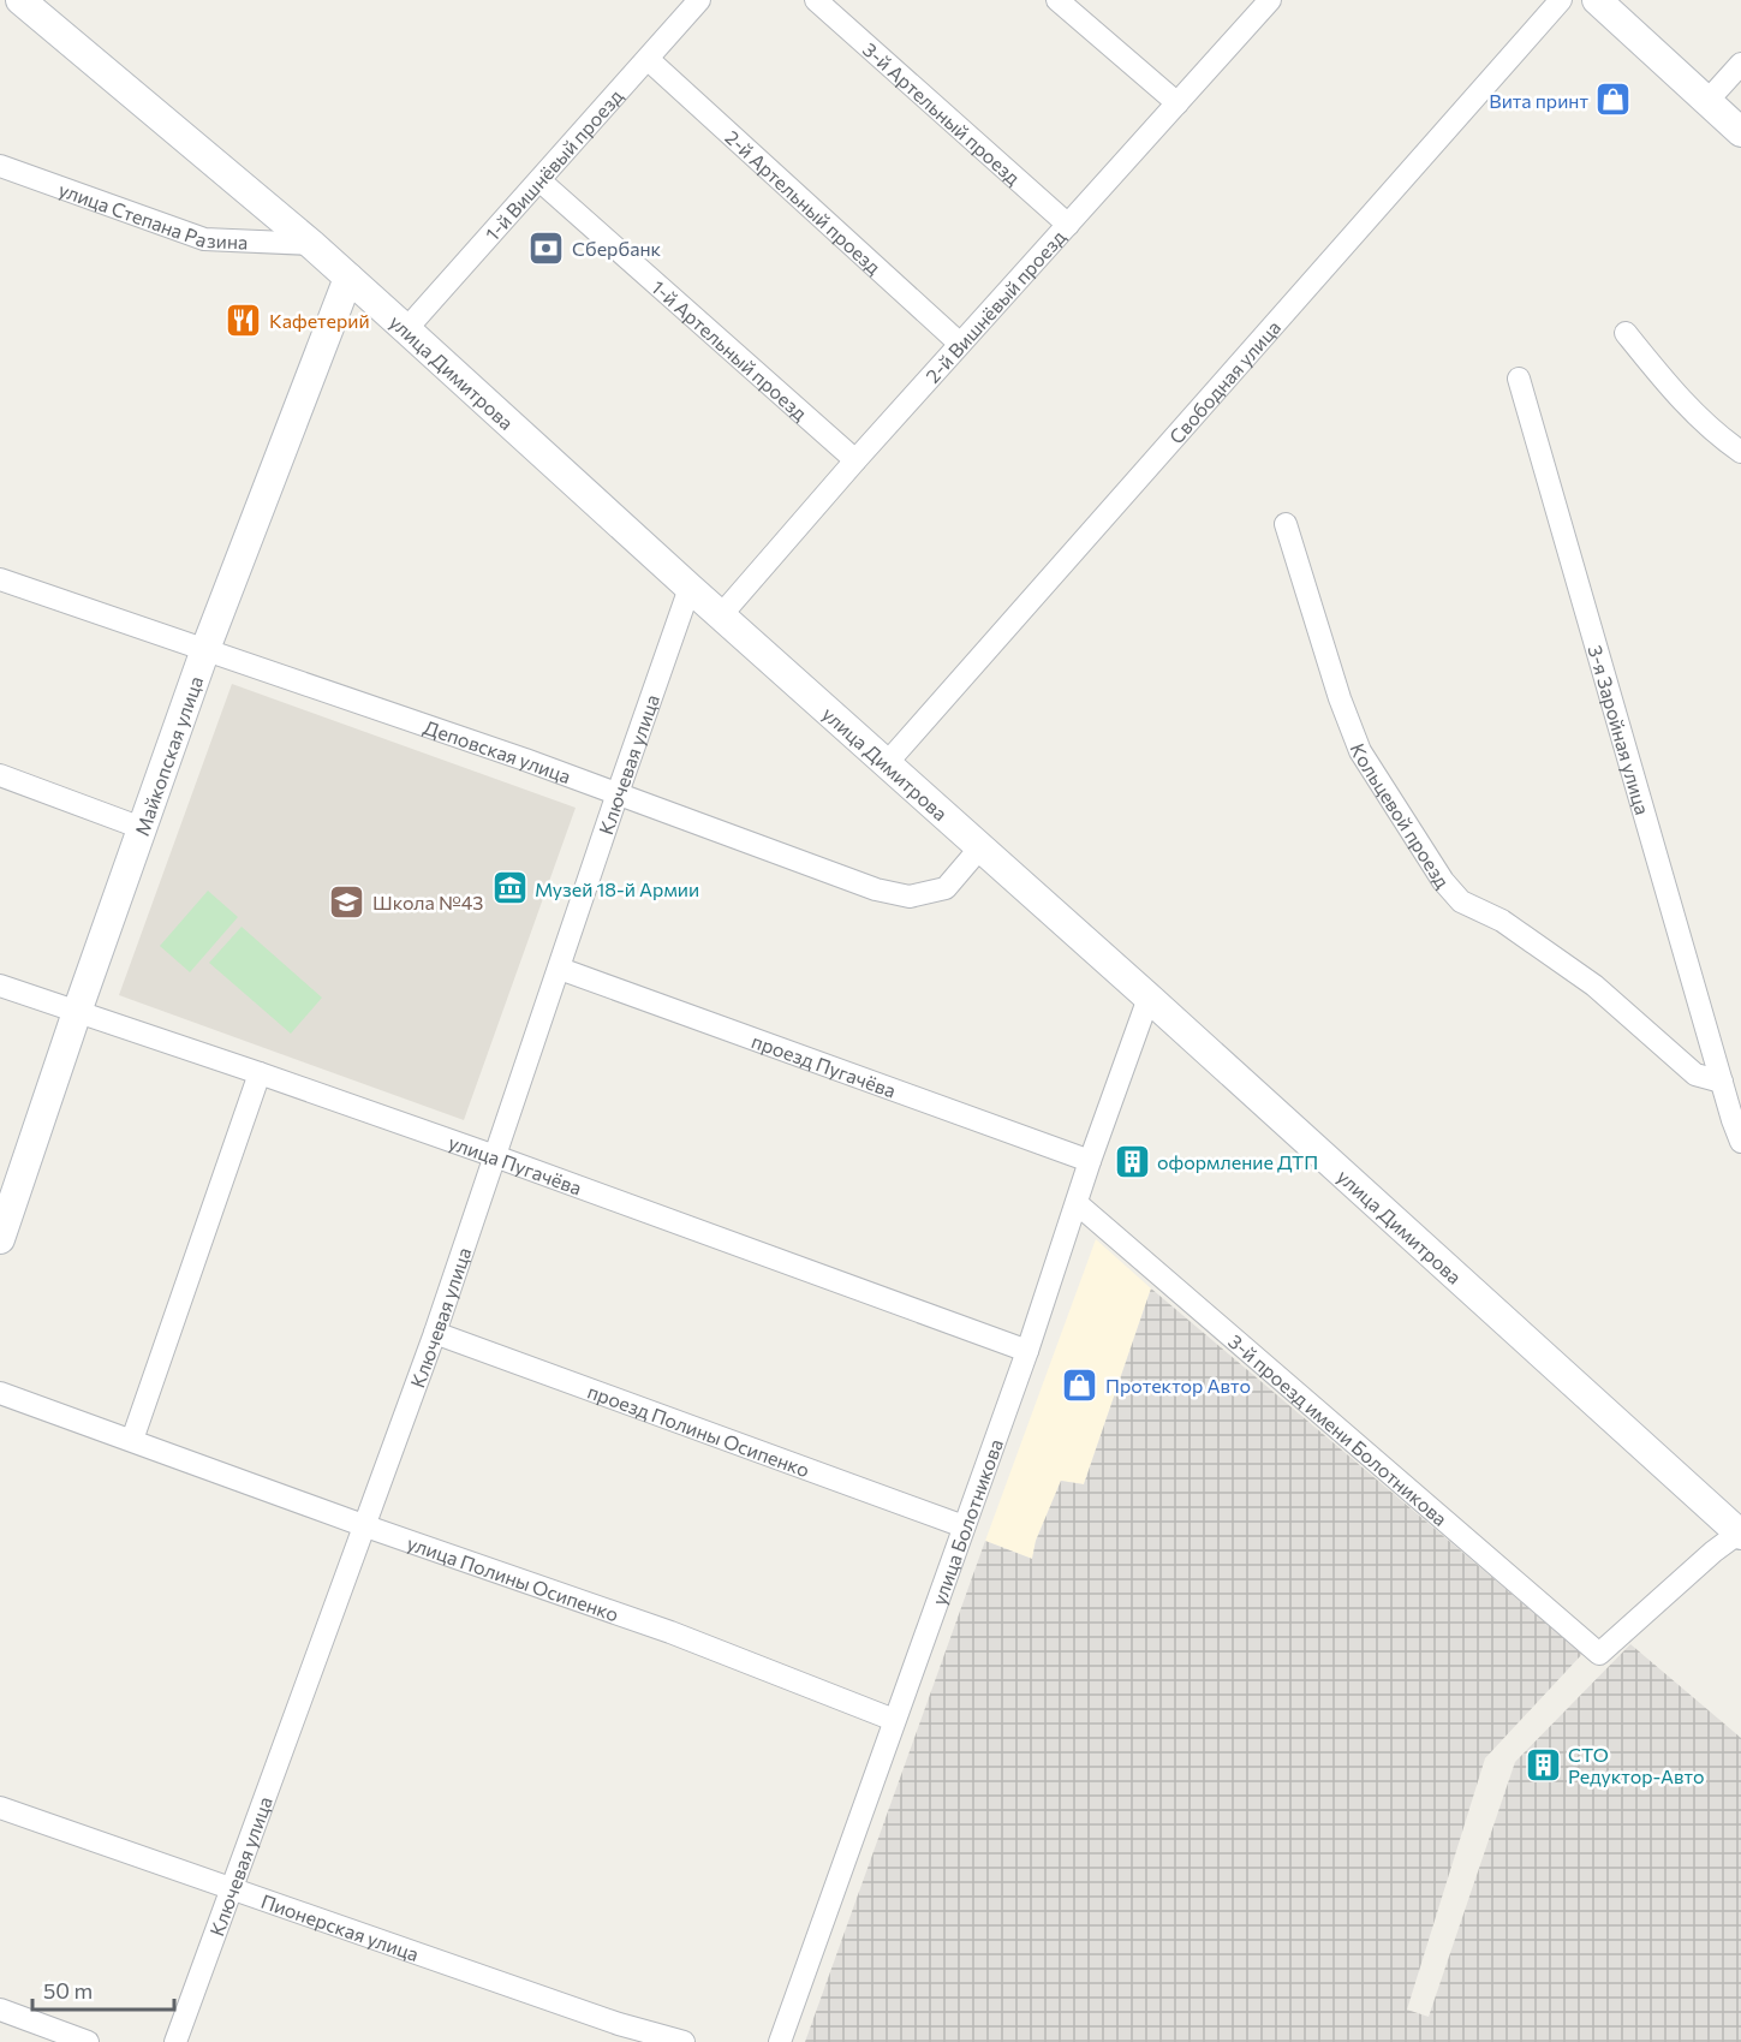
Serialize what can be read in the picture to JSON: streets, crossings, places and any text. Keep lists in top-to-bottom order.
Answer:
{
  "streets": {
    "street": [
      "3-й Артельный проезд",
      "1-й Вишнёвый проезд",
      "2-й Артельный проезд",
      "улица Степана Разина",
      "2-й Вишнёвый проезд",
      "1-й Артельный проезд",
      "улица Димитрова",
      "Свободная улица",
      "3-я Заройная улица",
      "Деповская улица",
      "Майкопская улица",
      "Ключевая улица",
      "Кольцевой проезд",
      "проезд Пугачёва",
      "улица Пугачёва",
      "3-й проезд имени Болотникова",
      "проезд Полины Осипенко",
      "улица Болотникова",
      "улица Полины Осипенко",
      "Пионерская улица"
    ]
  },
  "crossings": [
    ["3-й Артельный проезд", "2-й Вишнёвый проезд"],
    ["1-й Вишнёвый проезд", "2-й Артельный проезд"],
    ["1-й Вишнёвый проезд", "1-й Артельный проезд"],
    ["1-й Вишнёвый проезд", "улица Димитрова"],
    ["2-й Артельный проезд", "2-й Вишнёвый проезд"],
    ["улица Степана Разина", "улица Димитрова"],
    ["2-й Вишнёвый проезд", "1-й Артельный проезд"],
    ["2-й Вишнёвый проезд", "улица Димитрова"],
    ["улица Димитрова", "Свободная улица"],
    ["улица Димитрова", "Деповская улица"],
    ["улица Димитрова", "Майкопская улица"],
    ["улица Димитрова", "Ключевая улица"],
    ["улица Димитрова", "3-й проезд имени Болотникова"],
    ["улица Димитрова", "улица Болотникова"],
    ["3-я Заройная улица", "Кольцевой проезд"],
    ["Деповская улица", "Майкопская улица"],
    ["Деповская улица", "Ключевая улица"],
    ["Майкопская улица", "улица Пугачёва"],
    ["Ключевая улица", "проезд Пугачёва"],
    ["Ключевая улица", "улица Пугачёва"],
    ["Ключевая улица", "проезд Полины Осипенко"],
    ["Ключевая улица", "улица Полины Осипенко"],
    ["Ключевая улица", "Пионерская улица"],
    ["проезд Пугачёва", "улица Болотникова"],
    ["улица Пугачёва", "улица Болотникова"],
    ["3-й проезд имени Болотникова", "улица Болотникова"],
    ["проезд Полины Осипенко", "улица Болотникова"],
    ["улица Болотникова", "улица Полины Осипенко"]
  ],
  "places": {
    "shop": ["Вита принт", "Протектор Авто"],
    "bank": ["Сбербанк"],
    "restaurant": ["Кафетерий"],
    "museum": ["Музей 18-й Армии"],
    "school or university": ["Школа №43"],
    "building": ["оформление ДТП", "СТО Редуктор-Авто"]
  },
  "scale_bar": "50 m"
}
